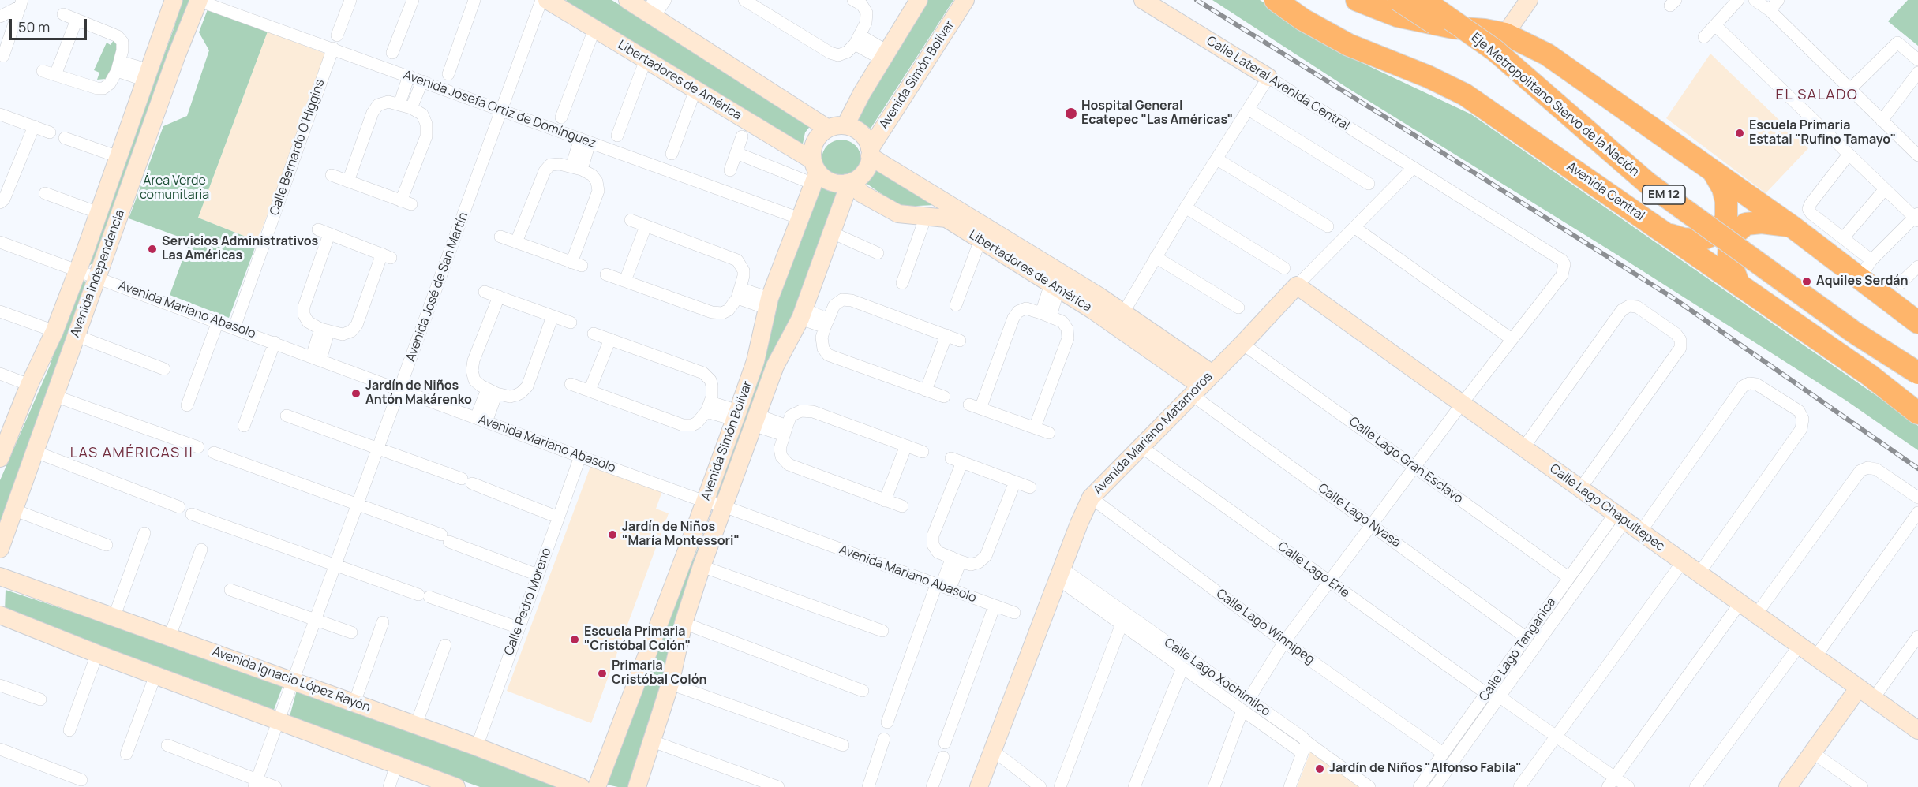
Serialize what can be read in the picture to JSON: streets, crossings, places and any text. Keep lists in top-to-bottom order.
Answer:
{
  "streets": {
    "highway": ["Eje Metropolitano Siervo de la Nación", "Avenida Central", "EM 12"],
    "street": [
      "Avenida Simón Bolívar",
      "Libertadores de América",
      "Calle Lateral Avenida Central",
      "Avenida Josefa Ortiz de Domínguez",
      "Calle Bernardo O'Higgins",
      "Avenida Independencia",
      "Avenida José de San Martín",
      "Avenida Mariano Abasolo",
      "Avenida Mariano Matamoros",
      "Calle Lago Gran Esclavo",
      "Calle Lago Chapultepec",
      "Calle Lago Nyasa",
      "Calle Lago Erie",
      "Calle Pedro Moreno",
      "Calle Lago Winnipeg",
      "Calle Lago Tanganica",
      "Calle Lago Xochimilco",
      "Avenida Ignacio López Rayón"
    ]
  },
  "crossings": [
    ["Avenida Simón Bolívar", "Libertadores de América"],
    ["Avenida Simón Bolívar", "Avenida Josefa Ortiz de Domínguez"],
    ["Avenida Simón Bolívar", "Avenida Mariano Abasolo"],
    ["Libertadores de América", "Avenida Mariano Matamoros"],
    ["Libertadores de América", "Calle Lago Nyasa"],
    ["Calle Lateral Avenida Central", "Avenida Mariano Matamoros"],
    ["Avenida Josefa Ortiz de Domínguez", "Calle Bernardo O'Higgins"],
    ["Avenida Josefa Ortiz de Domínguez", "Avenida Independencia"],
    ["Avenida Josefa Ortiz de Domínguez", "Avenida José de San Martín"],
    ["Calle Bernardo O'Higgins", "Avenida Mariano Abasolo"],
    ["Avenida Independencia", "Avenida Mariano Abasolo"],
    ["Avenida José de San Martín", "Avenida Mariano Abasolo"],
    ["Avenida José de San Martín", "Avenida Ignacio López Rayón"],
    ["Avenida Mariano Abasolo", "Calle Pedro Moreno"],
    ["Avenida Mariano Matamoros", "Calle Lago Gran Esclavo"],
    ["Avenida Mariano Matamoros", "Calle Lago Chapultepec"],
    ["Avenida Mariano Matamoros", "Calle Lago Nyasa"],
    ["Avenida Mariano Matamoros", "Calle Lago Erie"],
    ["Avenida Mariano Matamoros", "Calle Lago Winnipeg"],
    ["Avenida Mariano Matamoros", "Calle Lago Xochimilco"],
    ["Calle Lago Gran Esclavo", "Calle Lago Tanganica"],
    ["Calle Lago Chapultepec", "Calle Lago Tanganica"],
    ["Calle Lago Nyasa", "Calle Lago Tanganica"],
    ["Calle Lago Erie", "Calle Lago Tanganica"],
    ["Calle Pedro Moreno", "Avenida Ignacio López Rayón"],
    ["Calle Lago Winnipeg", "Calle Lago Tanganica"]
  ],
  "districts": ["EL SALADO", "LAS AMÉRICAS II"],
  "parks": ["Área Verde comunitaria"],
  "places": [
    "Hospital General Ecatepec \"Las Américas\"",
    "Escuela Primaria Estatal \"Rufino Tamayo\"",
    "Servicios Administrativos Las Américas",
    "Aquiles Serdán",
    "Jardín de Niños Antón Makárenko",
    "Jardín de Niños \"María Montessori\"",
    "Escuela Primaria \"Cristóbal Colón\"",
    "Primaria Cristóbal Colón",
    "Jardín de Niños \"Alfonso Fabila\""
  ],
  "scale_bar": "50 m"
}
